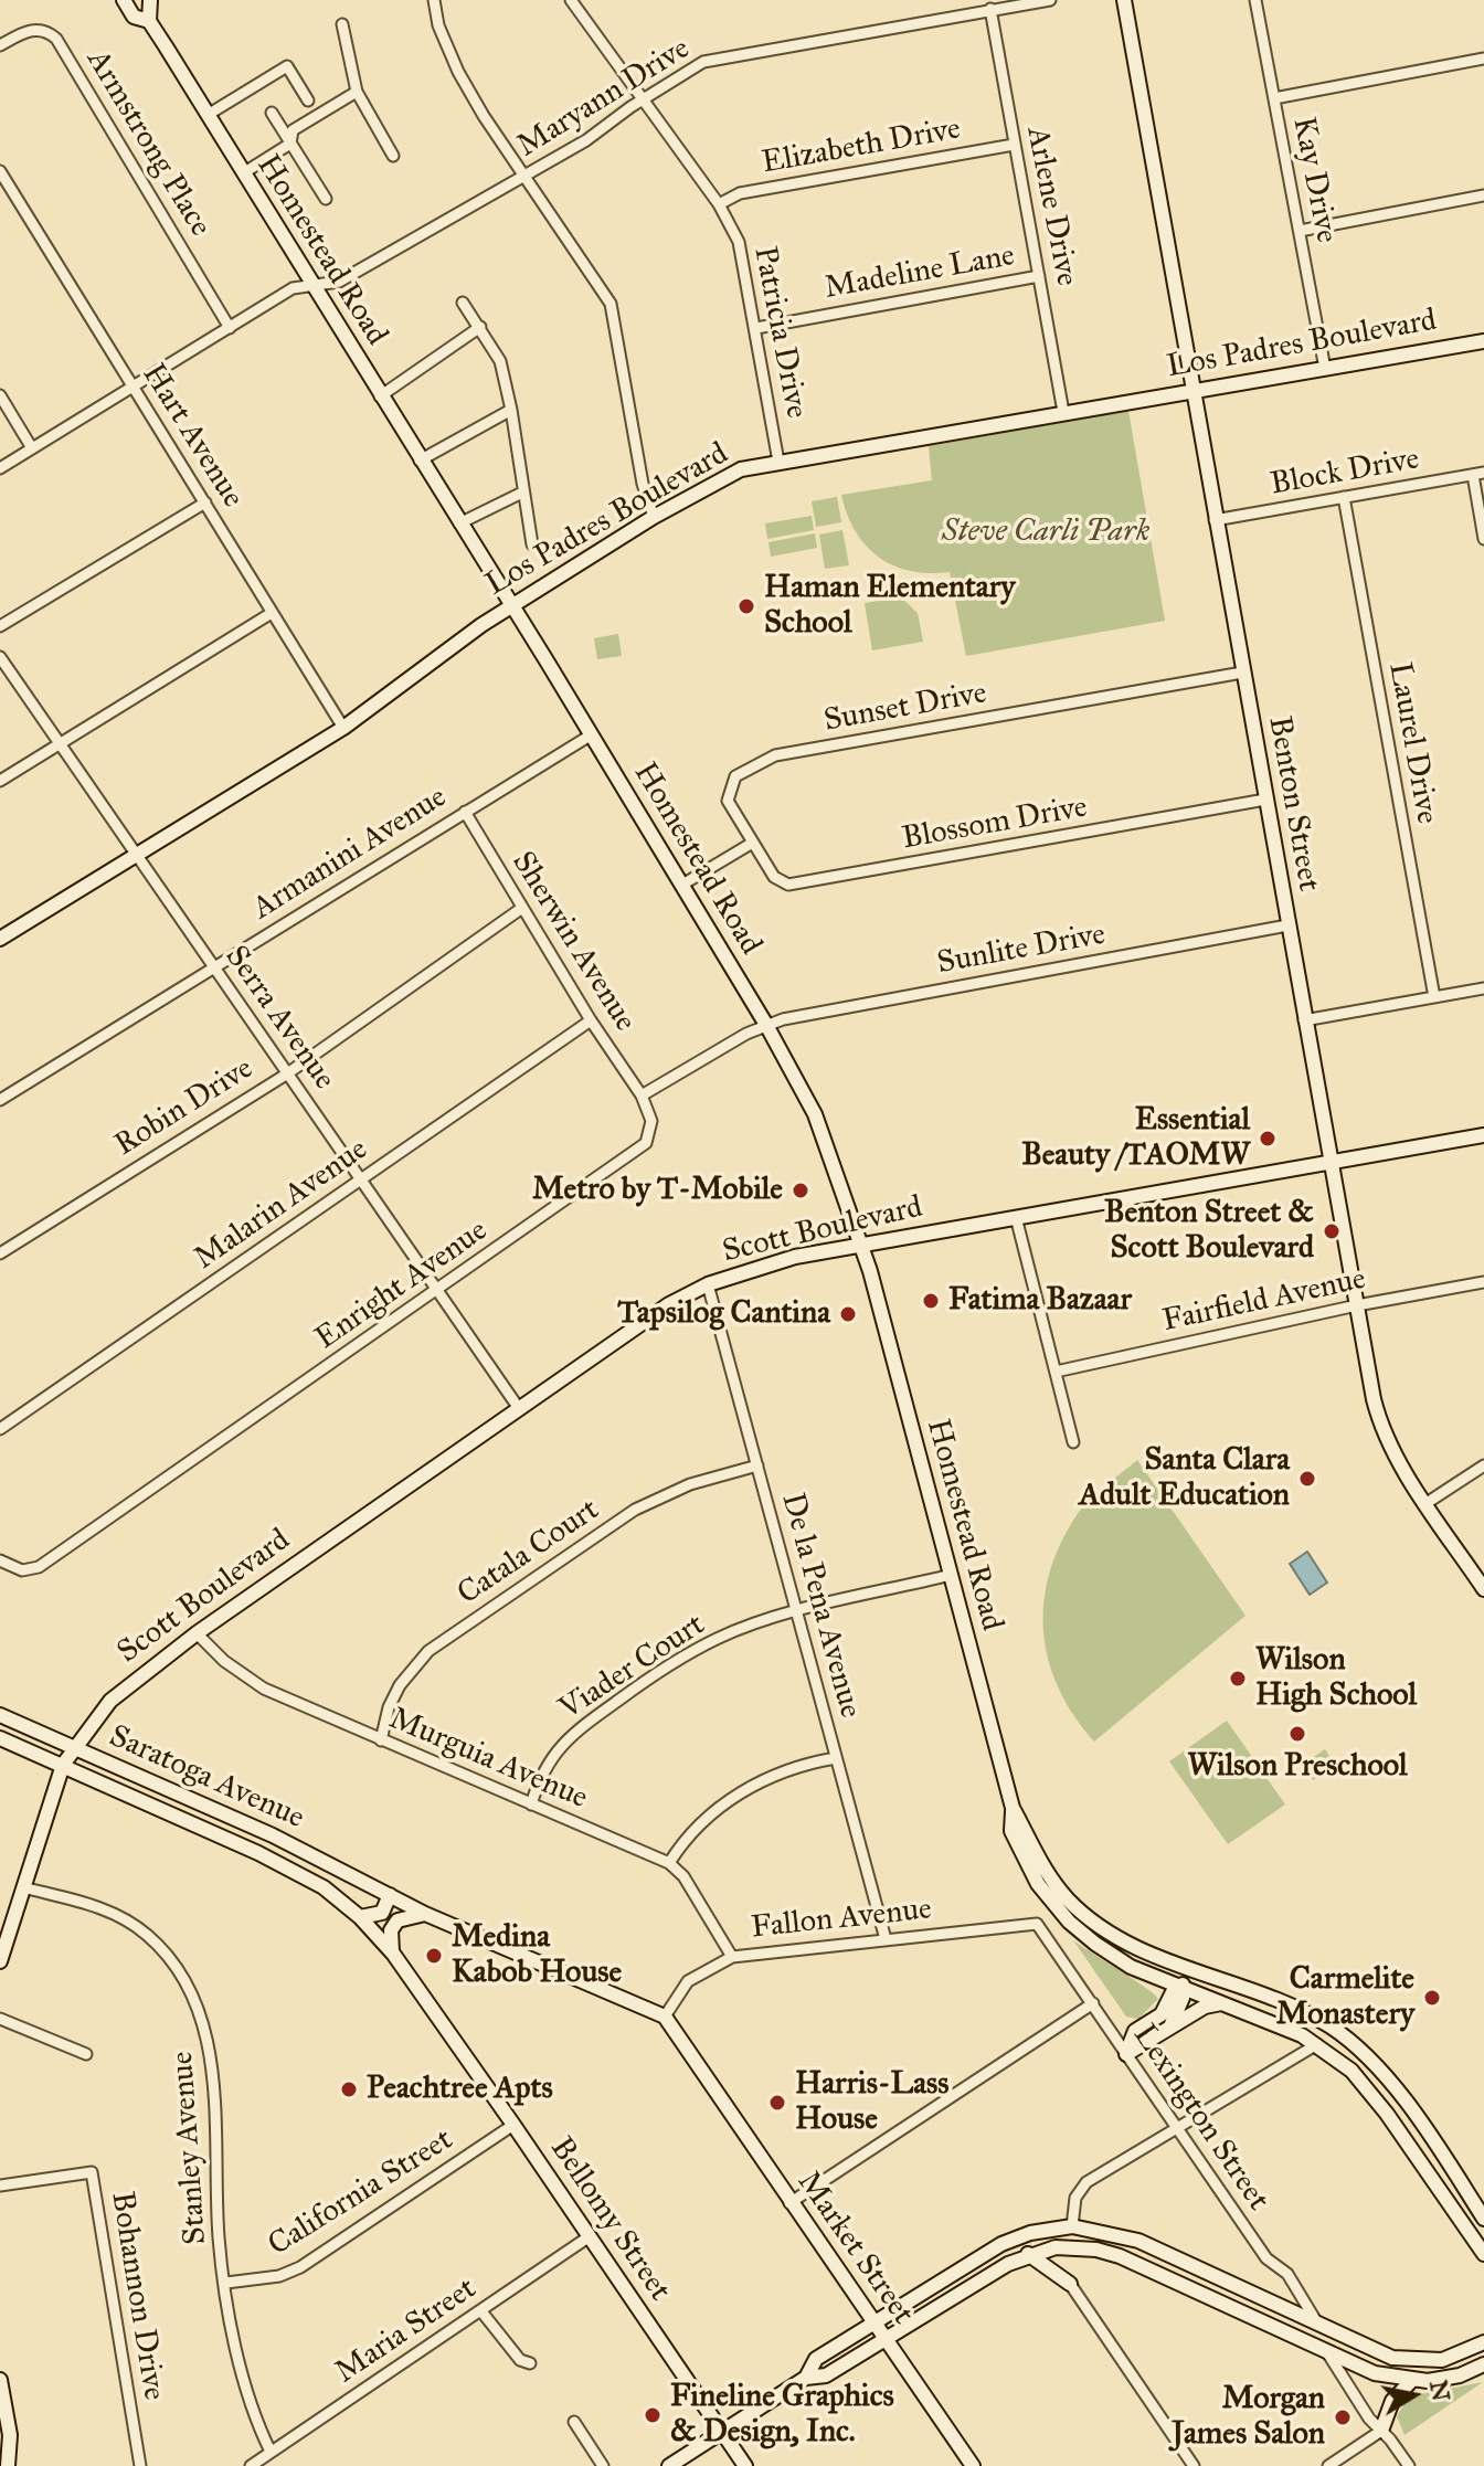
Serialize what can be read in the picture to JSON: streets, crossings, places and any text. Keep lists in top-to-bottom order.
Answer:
{
  "streets": {
    "main road": [
      "Homestead Road",
      "Los Padres Boulevard",
      "Benton Street",
      "Scott Boulevard",
      "Saratoga Avenue",
      "Bellomy Street",
      "Market Street"
    ],
    "street": [
      "Maryann Drive",
      "Armstrong Place",
      "Elizabeth Drive",
      "Kay Drive",
      "Arlene Drive",
      "Madeline Lane",
      "Patricia Drive",
      "Hart Avenue",
      "Block Drive",
      "Sunset Drive",
      "Laurel Drive",
      "Blossom Drive",
      "Armanini Avenue",
      "Sherwin Avenue",
      "Sunlite Drive",
      "Serra Avenue",
      "Robin Drive",
      "Malarin Avenue",
      "Enright Avenue",
      "Fairfield Avenue",
      "Catala Court",
      "De la Pena Avenue",
      "Viader Court",
      "Murguia Avenue",
      "Fallon Avenue",
      "Lexington Street",
      "Stanley Avenue",
      "California Street",
      "Bohannon Drive",
      "Maria Street"
    ]
  },
  "crossings": [
    ["Maryann Drive", "Armstrong Place"],
    ["Maryann Drive", "Arlene Drive"],
    ["Maryann Drive", "Homestead Road"],
    ["Maryann Drive", "Patricia Drive"],
    ["Maryann Drive", "Hart Avenue"],
    ["Elizabeth Drive", "Arlene Drive"],
    ["Elizabeth Drive", "Patricia Drive"],
    ["Kay Drive", "Los Padres Boulevard"],
    ["Arlene Drive", "Madeline Lane"],
    ["Arlene Drive", "Los Padres Boulevard"],
    ["Homestead Road", "Los Padres Boulevard"],
    ["Homestead Road", "Armanini Avenue"],
    ["Homestead Road", "Sunlite Drive"],
    ["Homestead Road", "Scott Boulevard"],
    ["Homestead Road", "Viader Court"],
    ["Madeline Lane", "Patricia Drive"],
    ["Patricia Drive", "Los Padres Boulevard"],
    ["Los Padres Boulevard", "Hart Avenue"],
    ["Los Padres Boulevard", "Benton Street"],
    ["Los Padres Boulevard", "Serra Avenue"],
    ["Block Drive", "Laurel Drive"],
    ["Block Drive", "Benton Street"],
    ["Sunset Drive", "Benton Street"],
    ["Sunset Drive", "Blossom Drive"],
    ["Benton Street", "Blossom Drive"],
    ["Benton Street", "Sunlite Drive"],
    ["Benton Street", "Scott Boulevard"],
    ["Benton Street", "Fairfield Avenue"],
    ["Armanini Avenue", "Sherwin Avenue"],
    ["Armanini Avenue", "Serra Avenue"],
    ["Sherwin Avenue", "Robin Drive"],
    ["Sherwin Avenue", "Malarin Avenue"],
    ["Sherwin Avenue", "Enright Avenue"],
    ["Serra Avenue", "Robin Drive"],
    ["Serra Avenue", "Malarin Avenue"],
    ["Serra Avenue", "Scott Boulevard"],
    ["Serra Avenue", "Enright Avenue"],
    ["Scott Boulevard", "De la Pena Avenue"],
    ["Scott Boulevard", "Murguia Avenue"],
    ["Scott Boulevard", "Saratoga Avenue"],
    ["Scott Boulevard", "Stanley Avenue"],
    ["Catala Court", "De la Pena Avenue"],
    ["Catala Court", "Murguia Avenue"],
    ["De la Pena Avenue", "Viader Court"],
    ["De la Pena Avenue", "Fallon Avenue"],
    ["Viader Court", "Murguia Avenue"],
    ["Murguia Avenue", "Fallon Avenue"],
    ["Saratoga Avenue", "Fallon Avenue"],
    ["Saratoga Avenue", "Bellomy Street"],
    ["Saratoga Avenue", "Market Street"],
    ["Fallon Avenue", "Lexington Street"],
    ["Fallon Avenue", "Market Street"],
    ["Stanley Avenue", "California Street"],
    ["Stanley Avenue", "Maria Street"],
    ["California Street", "Bellomy Street"],
    ["Bellomy Street", "Maria Street"]
  ],
  "parks": ["Steve Carli Park"],
  "places": [
    "Haman Elementary School",
    "Essential Beauty /TAOMW",
    "Metro by T-Mobile",
    "Benton Street & Scott Boulevard",
    "Fatima Bazaar",
    "Tapsilog Cantina",
    "Santa Clara Adult Education",
    "Wilson High School",
    "Wilson Preschool",
    "Medina Kabob House",
    "Carmelite Monastery",
    "Peachtree Apts",
    "Harris-Lass House",
    "Fineline Graphics & Design, Inc.",
    "Morgan James Salon"
  ],
  "north": "right"
}
